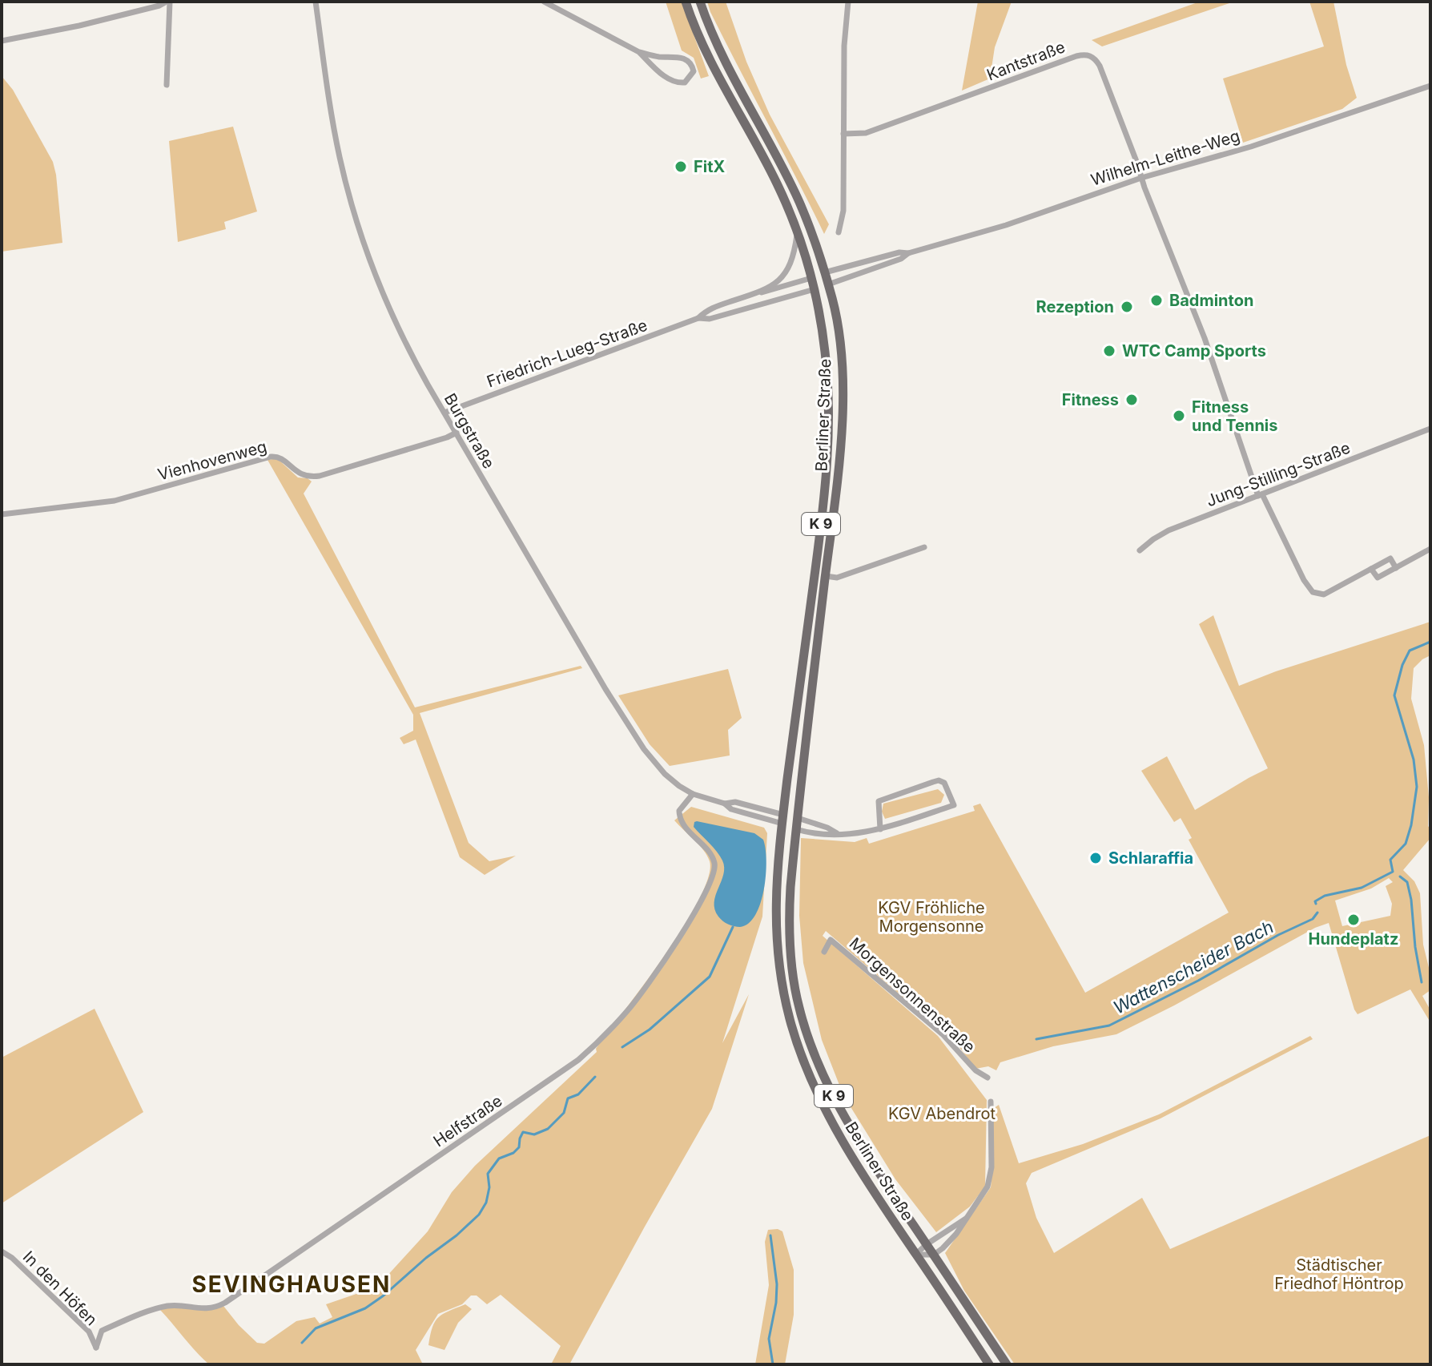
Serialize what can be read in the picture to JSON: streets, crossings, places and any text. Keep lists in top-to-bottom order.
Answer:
{
  "streets": {
    "main road": ["Wilhelm-Leithe-Weg", "Berliner Straße", "K 9"],
    "street": [
      "Kantstraße",
      "Friedrich-Lueg-Straße",
      "Burgstraße",
      "Vienhovenweg",
      "Jung-Stilling-Straße",
      "Morgensonnenstraße",
      "Helfstraße",
      "In den Höfen"
    ]
  },
  "crossings": [
    ["Kantstraße", "Wilhelm-Leithe-Weg"],
    ["Wilhelm-Leithe-Weg", "Friedrich-Lueg-Straße"],
    ["Wilhelm-Leithe-Weg", "Berliner Straße"],
    ["Friedrich-Lueg-Straße", "Berliner Straße"],
    ["Friedrich-Lueg-Straße", "Burgstraße"],
    ["Berliner Straße", "Burgstraße"],
    ["Burgstraße", "Vienhovenweg"],
    ["Burgstraße", "Helfstraße"],
    ["Helfstraße", "In den Höfen"]
  ],
  "districts": ["SEVINGHAUSEN"],
  "water": ["Wattenscheider Bach"],
  "parks": ["KGV Fröhliche Morgensonne", "KGV Abendrot", "Städtischer Friedhof Höntrop"],
  "places": [
    "FitX",
    "Badminton",
    "Rezeption",
    "WTC Camp Sports",
    "Fitness",
    "Fitness und Tennis",
    "Schlaraffia",
    "Hundeplatz"
  ]
}
